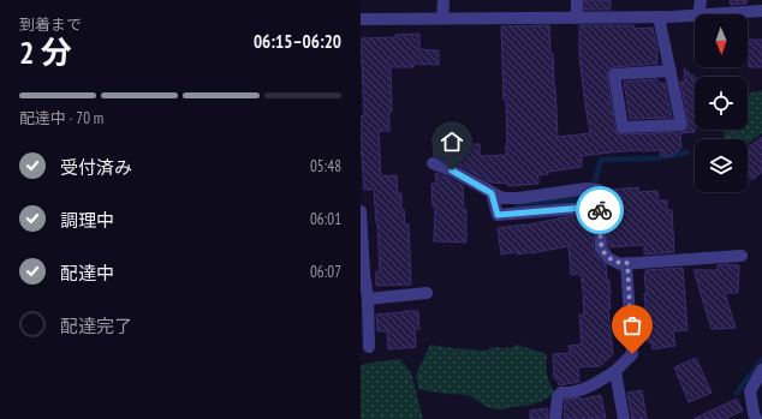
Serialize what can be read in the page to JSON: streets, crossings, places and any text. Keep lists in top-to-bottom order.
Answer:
{
  "north": "bottom",
  "page": {
    "heading": ["2 分", "到着まで", "06:15–06:20"],
    "bar": "配達中 · 70 m",
    "list": [
      ["受付済み", "05:48"],
      ["調理中", "06:01"],
      ["配達中", "06:07"],
      "配達完了"
    ]
  }
}
